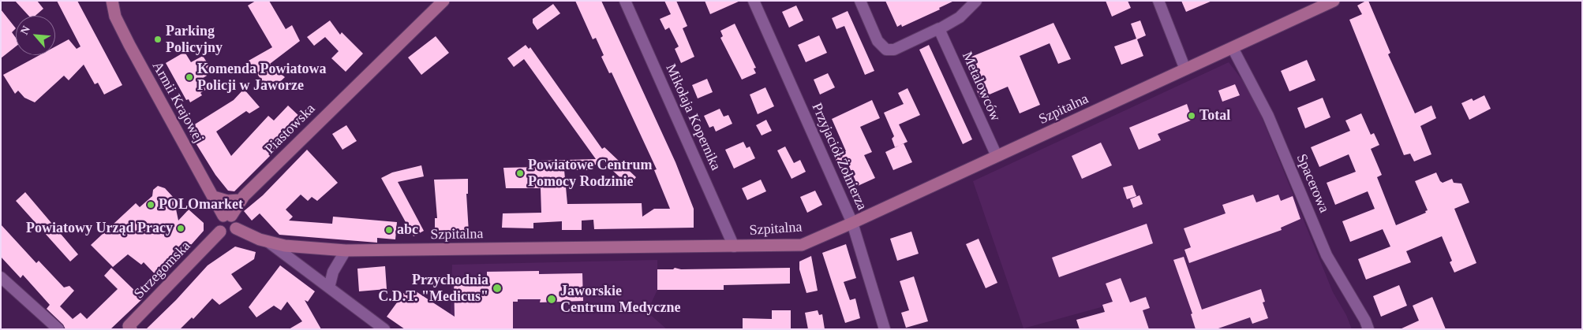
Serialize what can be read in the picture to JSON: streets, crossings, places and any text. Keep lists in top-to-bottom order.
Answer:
{
  "streets": {
    "street": [
      "Metalowców",
      "Armii Krajowej",
      "Szpitalna",
      "Mikołaja Kopernika",
      "Piastowska",
      "Przyjaciół Żołnierza",
      "Spacerowa",
      "Strzegomska"
    ]
  },
  "crossings": [
    ["Metalowców", "Szpitalna"],
    ["Armii Krajowej", "Szpitalna"],
    ["Armii Krajowej", "Piastowska"],
    ["Armii Krajowej", "Strzegomska"],
    ["Szpitalna", "Mikołaja Kopernika"],
    ["Szpitalna", "Piastowska"],
    ["Szpitalna", "Przyjaciół Żołnierza"],
    ["Szpitalna", "Spacerowa"],
    ["Szpitalna", "Strzegomska"],
    ["Piastowska", "Strzegomska"]
  ],
  "places": [
    "Parking Policyjny",
    "Komenda Powiatowa Policji w Jaworze",
    "Total",
    "Powiatowe Centrum Pomocy Rodzinie",
    "POLOmarket",
    "Powiatowy Urząd Pracy",
    "abc",
    "Przychodnia C.D.T. \"Medicus\"",
    "Jaworskie Centrum Medyczne"
  ],
  "north": "top left"
}
